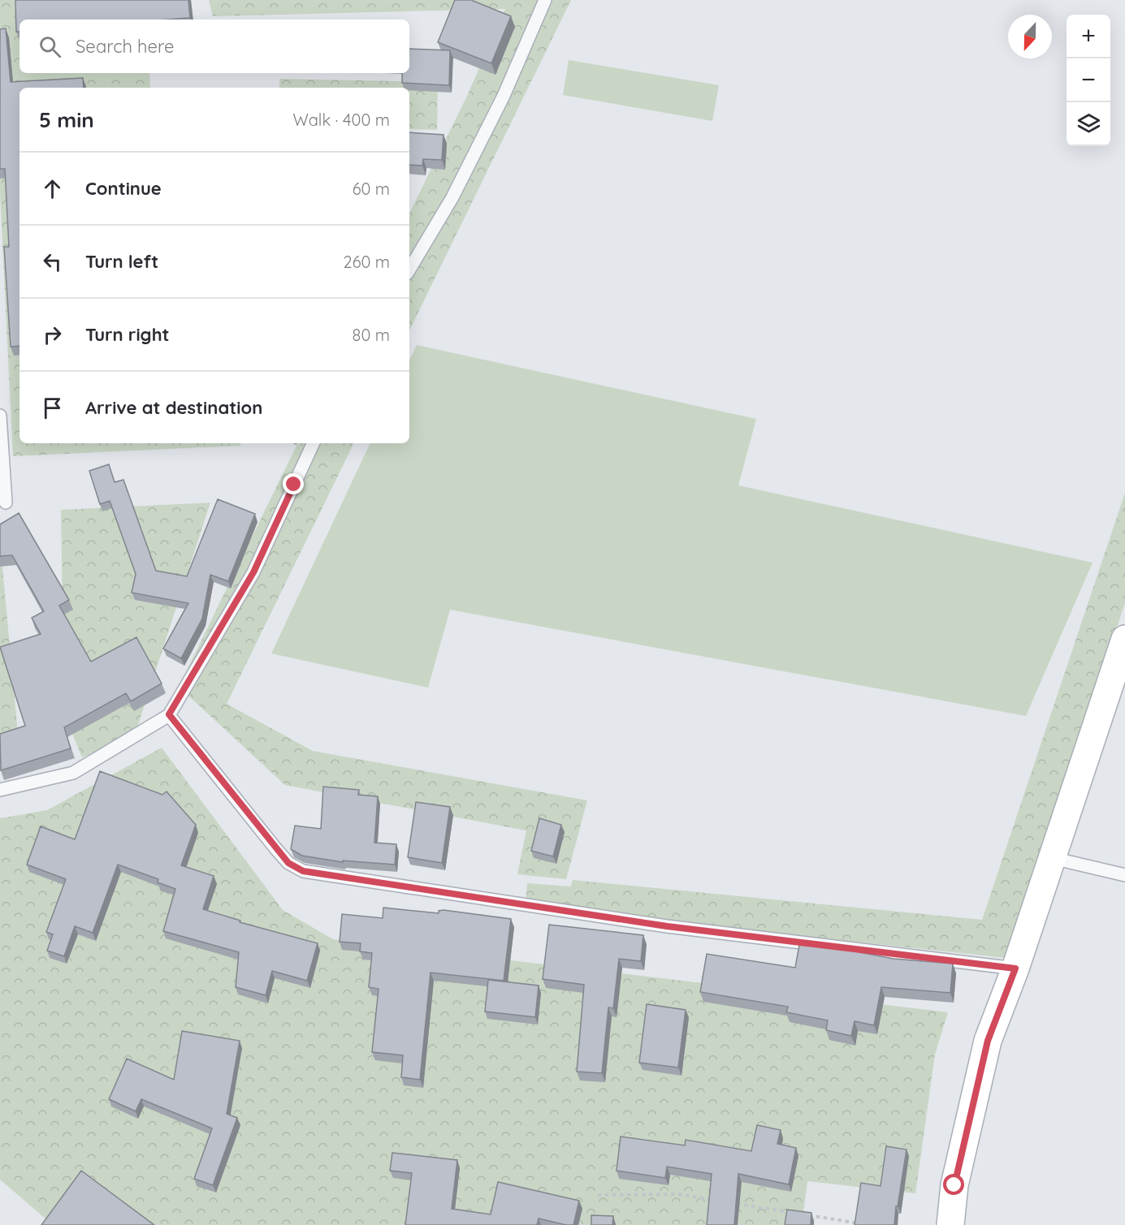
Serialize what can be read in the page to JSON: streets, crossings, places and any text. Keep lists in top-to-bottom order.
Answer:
{
  "north": "bottom",
  "page": {
    "map_buttons": ["+", "−"],
    "search": "Search here",
    "heading": ["5 min", "Walk · 400 m"],
    "list": [
      ["Continue", "60 m"],
      ["Turn left", "260 m"],
      ["Turn right", "80 m"],
      "Arrive at destination"
    ]
  }
}
